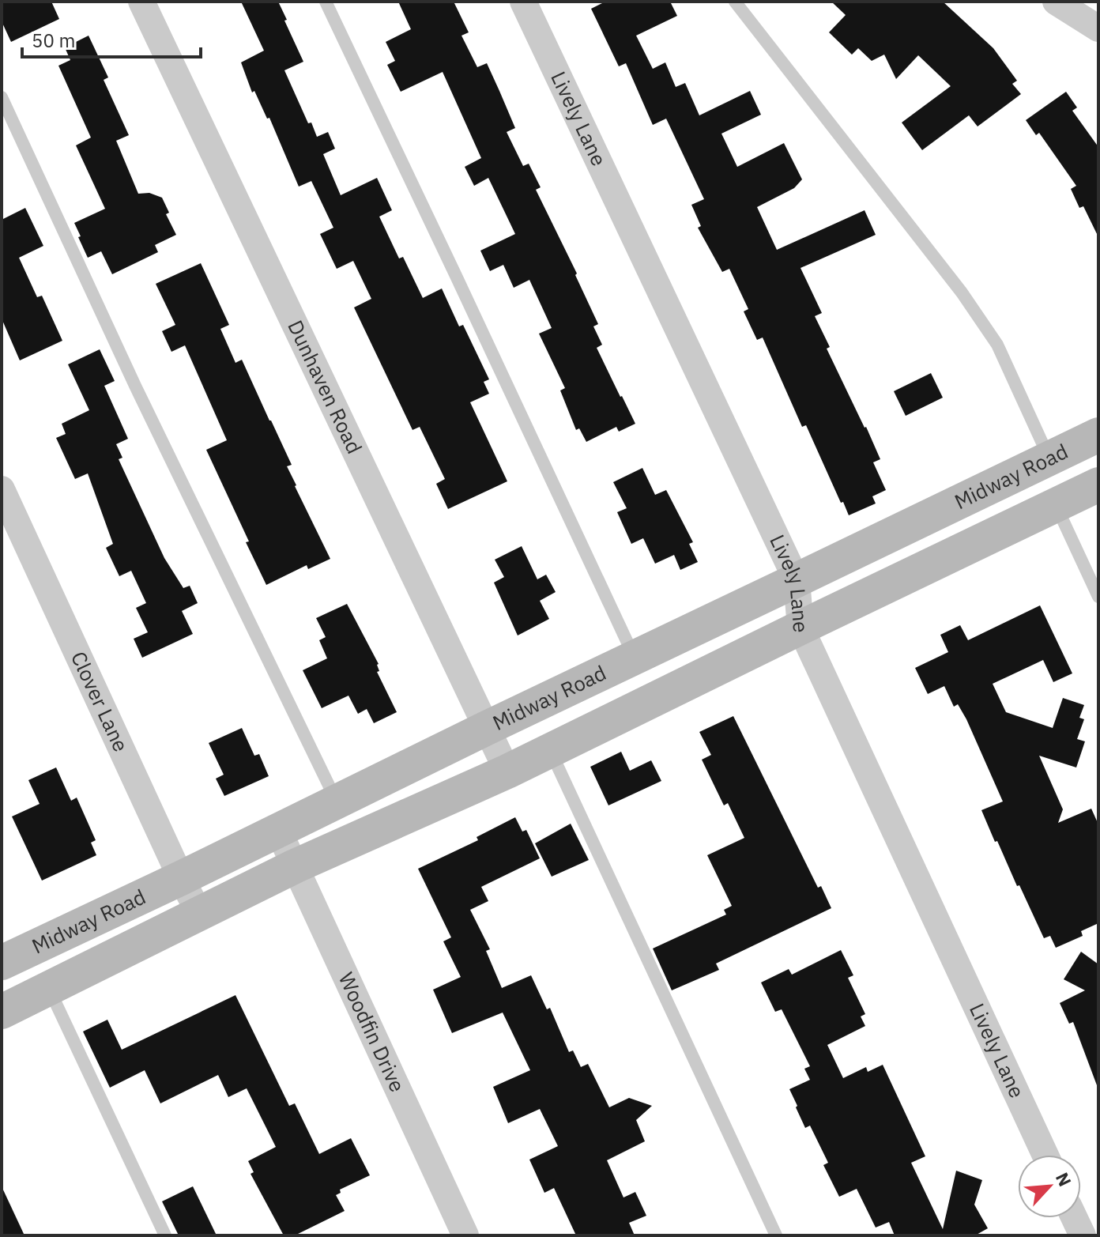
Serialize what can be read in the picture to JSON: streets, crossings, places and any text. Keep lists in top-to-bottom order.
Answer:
{
  "streets": {
    "main road": ["Midway Road"],
    "street": [
      "Lively Lane",
      "Dunhaven Road",
      "Clover Lane",
      "Woodfin Drive"
    ]
  },
  "crossings": [
    ["Lively Lane", "Midway Road"],
    ["Dunhaven Road", "Midway Road"],
    ["Midway Road", "Clover Lane"],
    ["Midway Road", "Woodfin Drive"]
  ],
  "scale_bar": "50 m",
  "north": "top right"
}
